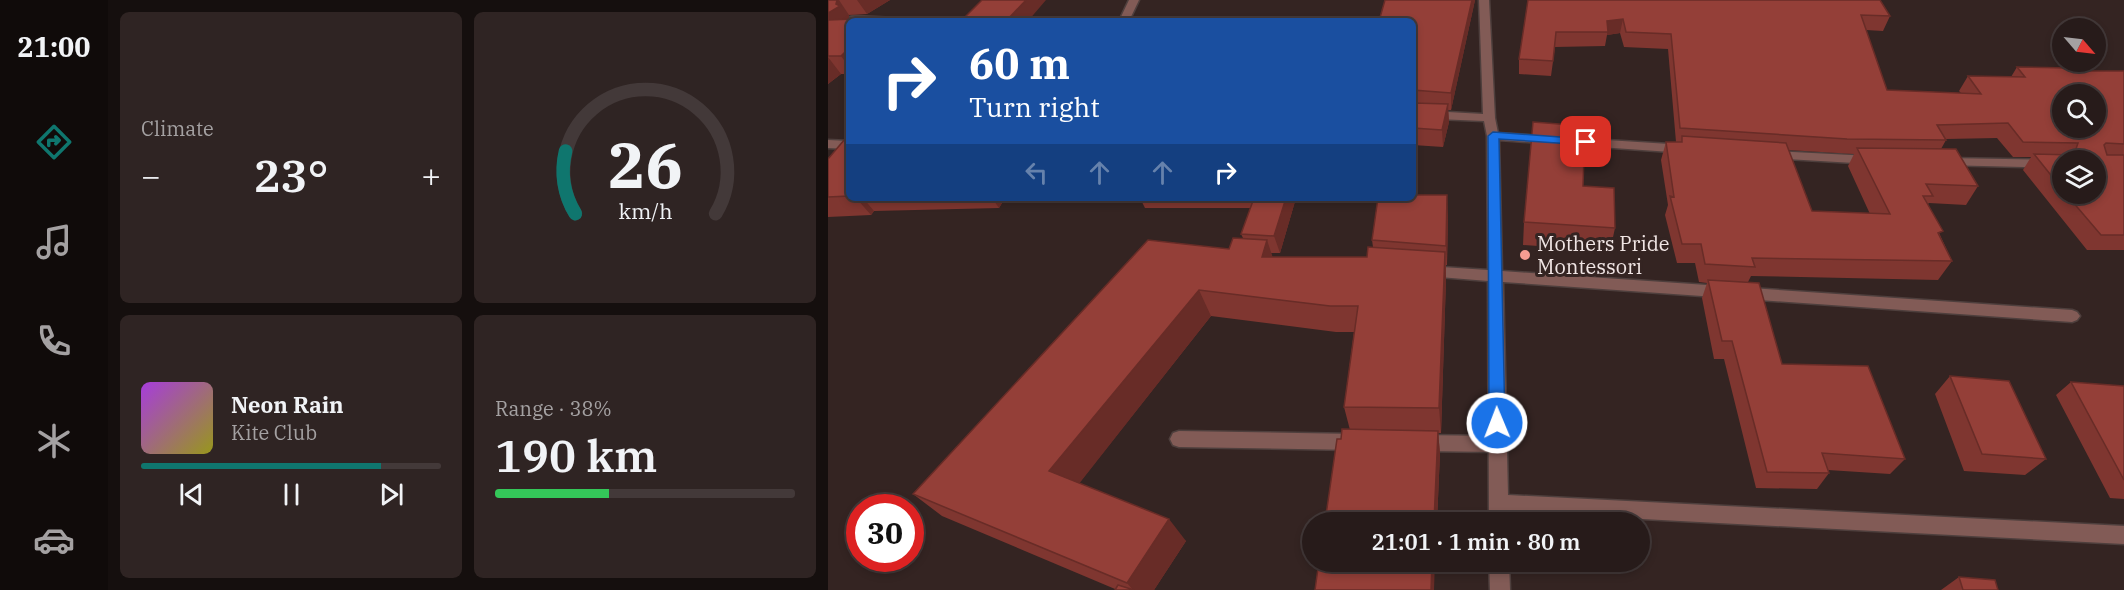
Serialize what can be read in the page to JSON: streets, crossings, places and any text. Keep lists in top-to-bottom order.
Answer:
{
  "places": ["Mothers Pride Montessori"],
  "north": "bottom right",
  "page": {
    "tabs": "21:00",
    "tile": [
      "Climate",
      ["Range · 38%", "190 km"]
    ],
    "turn": ["60 m", "Turn right"],
    "heat": ["−", "23°", "+"],
    "song": ["Neon Rain", "Kite Club"],
    "limit": "30",
    "trip": "21:01 · 1 min · 80 m",
    "gauge": ["26", "km/h"]
  }
}
